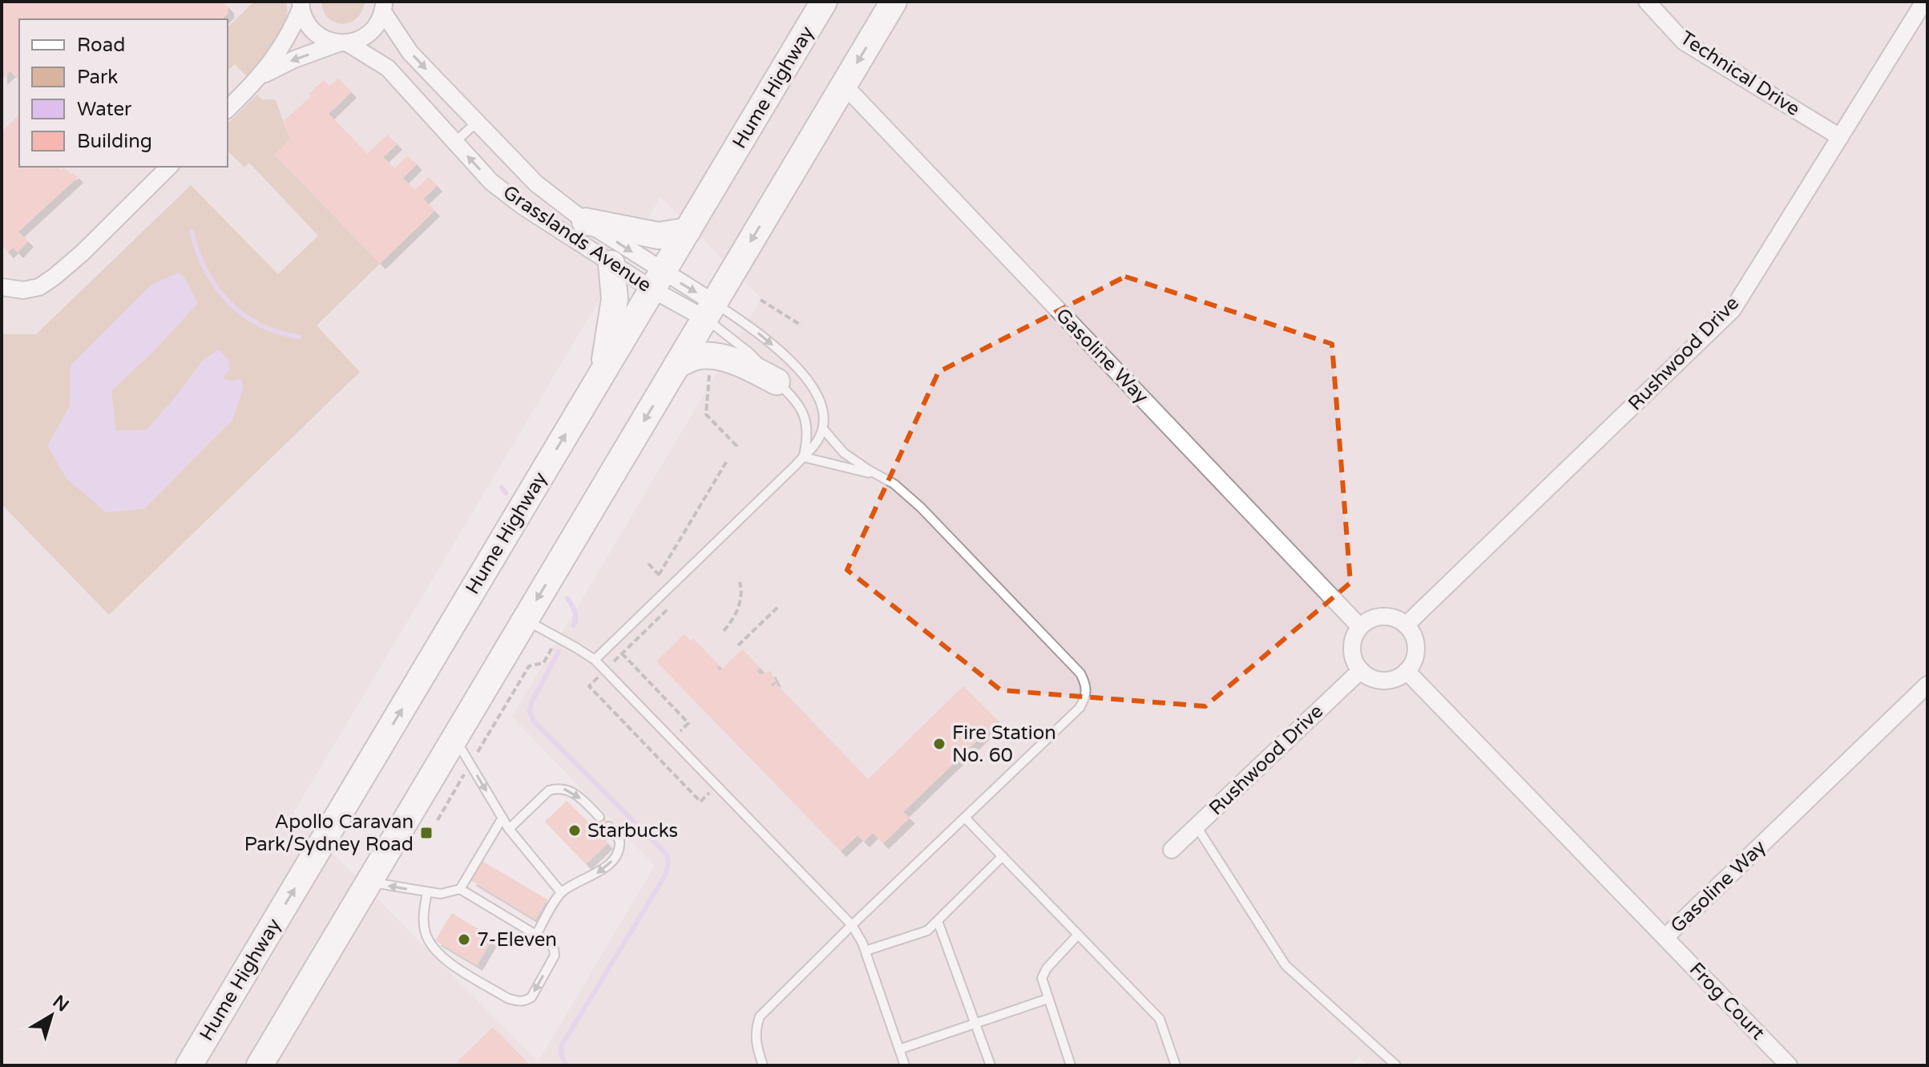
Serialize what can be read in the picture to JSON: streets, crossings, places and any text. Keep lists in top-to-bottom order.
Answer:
{
  "streets": {
    "highway": ["Hume Highway"],
    "street": [
      "Technical Drive",
      "Grasslands Avenue",
      "Rushwood Drive",
      "Gasoline Way",
      "Frog Court"
    ]
  },
  "crossings": [
    ["Technical Drive", "Rushwood Drive"],
    ["Hume Highway", "Grasslands Avenue"],
    ["Rushwood Drive", "Gasoline Way"],
    ["Gasoline Way", "Frog Court"]
  ],
  "places": {
    "other": ["Fire Station No. 60", "Starbucks", "7-Eleven"],
    "transit": ["Apollo Caravan Park/Sydney Road"]
  },
  "legend": [
    "Road",
    "Park",
    "Water",
    "Building"
  ],
  "north": "top right"
}
